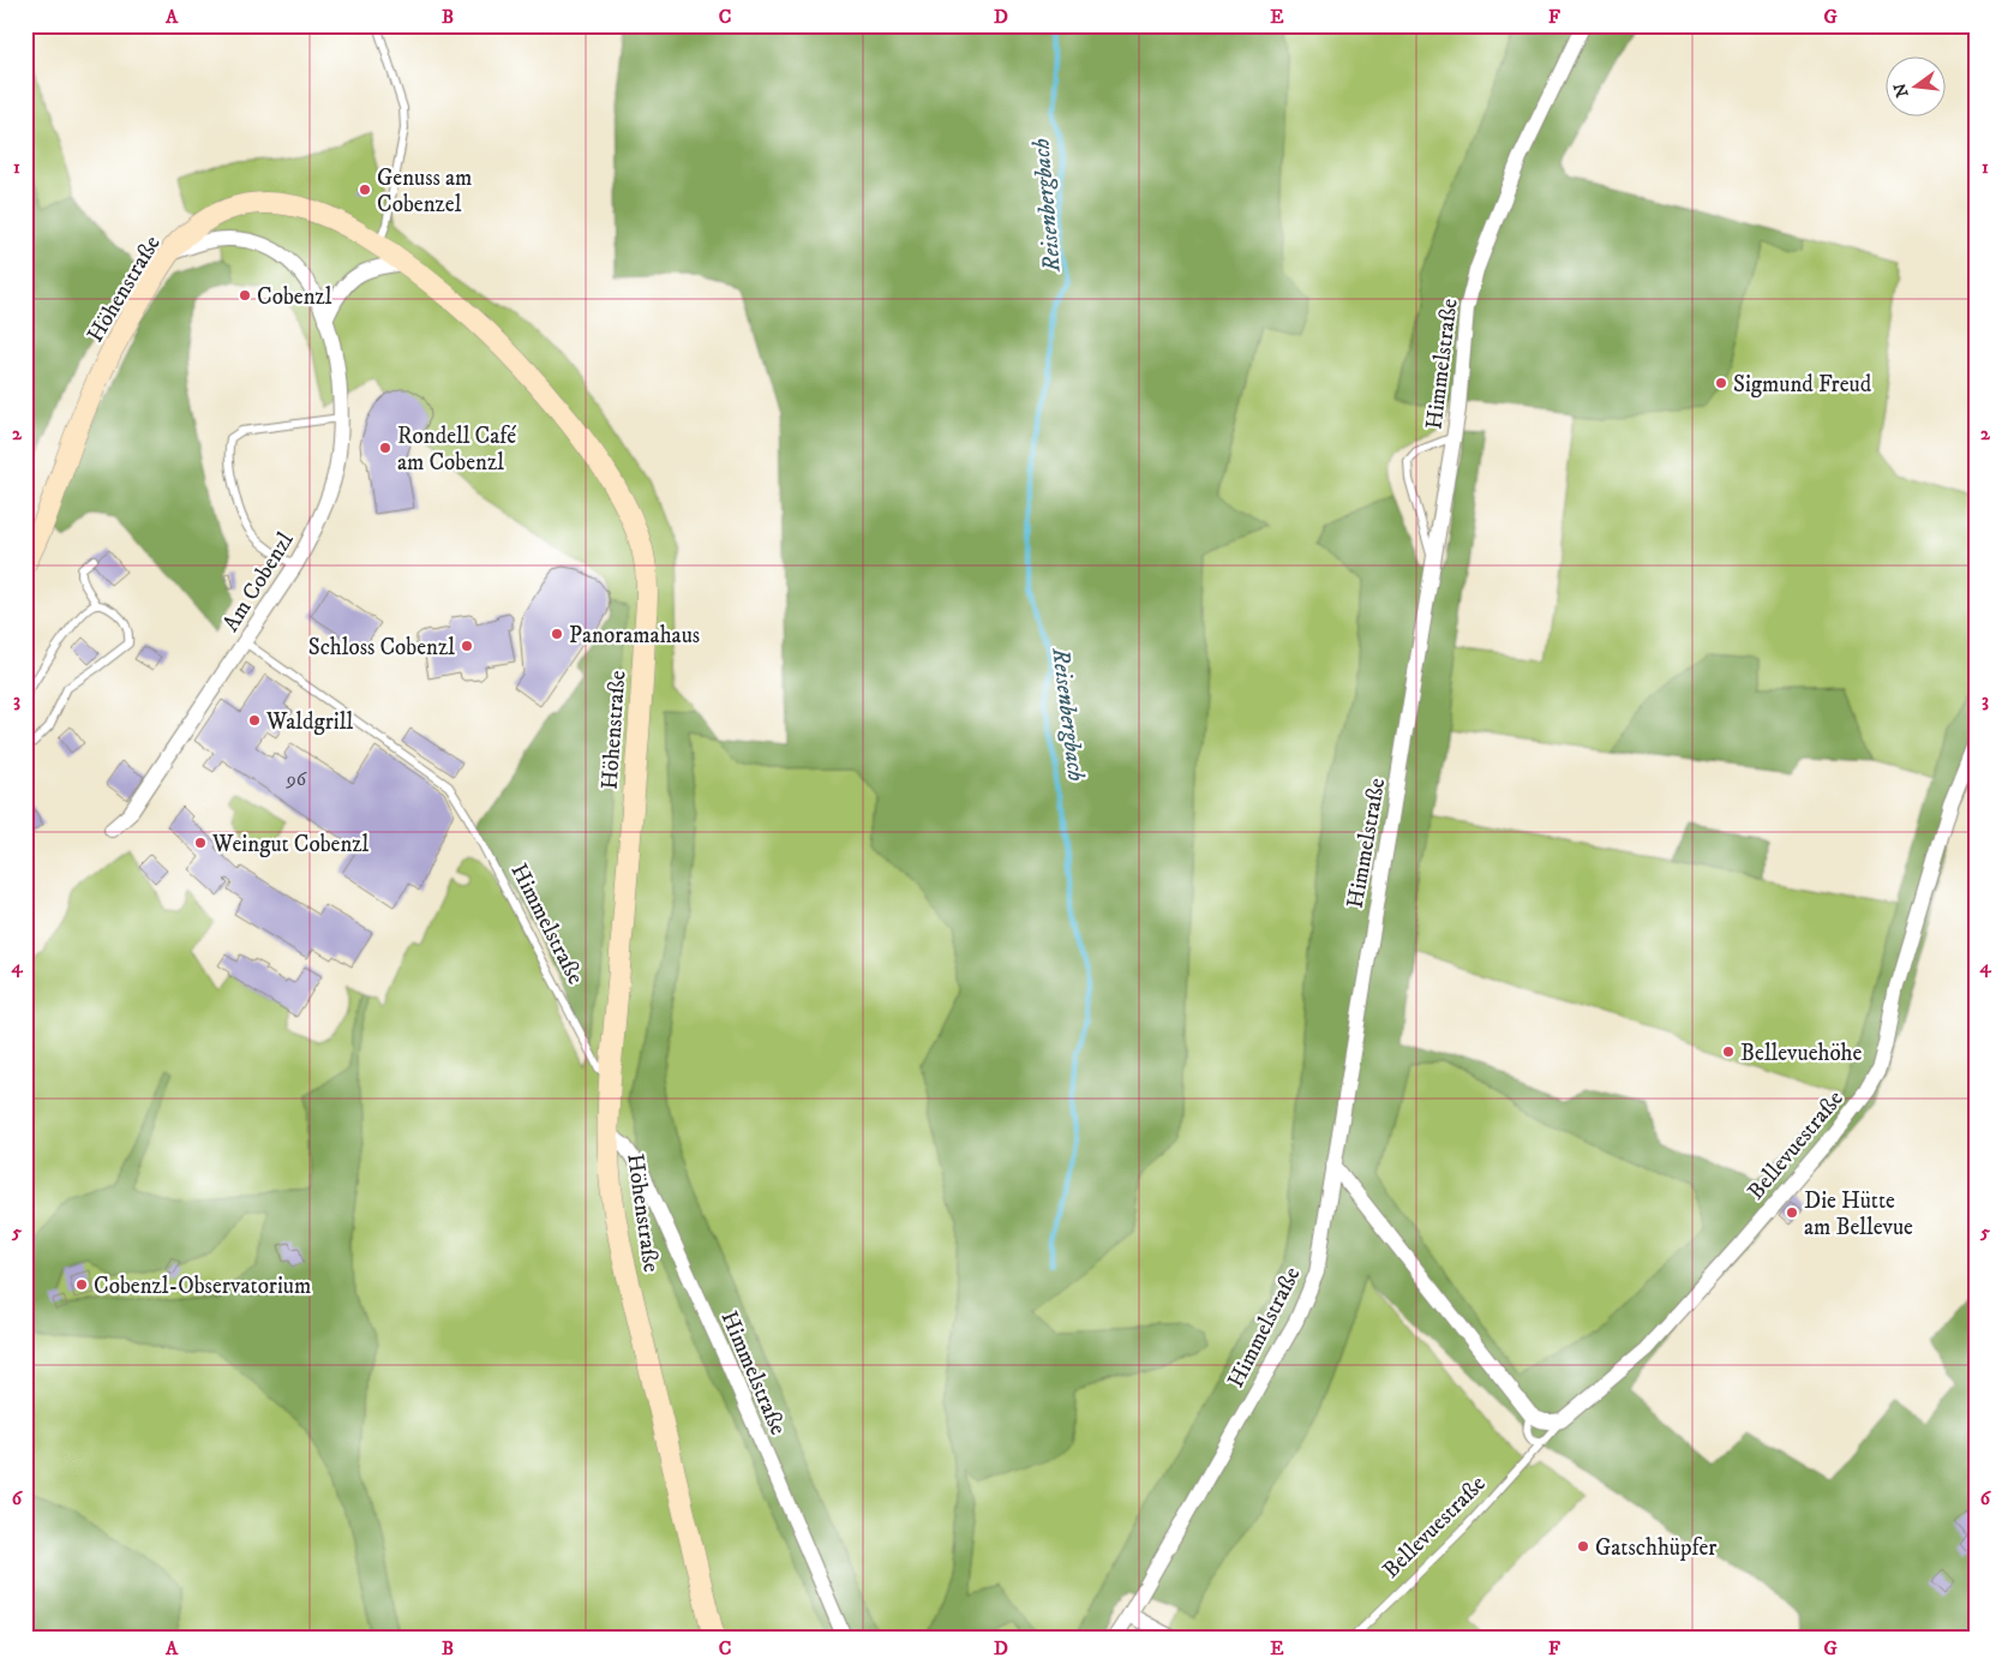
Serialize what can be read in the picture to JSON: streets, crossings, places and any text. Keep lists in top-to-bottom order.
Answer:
{
  "streets": {
    "street": [
      "Höhenstraße",
      "Himmelstraße",
      "Am Cobenzl",
      "Bellevuestraße"
    ]
  },
  "crossings": [
    ["Höhenstraße", "Himmelstraße"],
    ["Höhenstraße", "Am Cobenzl"],
    ["Himmelstraße", "Am Cobenzl"]
  ],
  "water": ["Reisenbergbach"],
  "places": [
    "Genuss am Cobenzel",
    "Cobenzl",
    "Sigmund Freud",
    "Rondell Café am Cobenzl",
    "Panoramahaus",
    "Schloss Cobenzl",
    "Waldgrill",
    "Weingut Cobenzl",
    "Bellevuehöhe",
    "Die Hütte am Bellevue",
    "Cobenzl-Observatorium",
    "Gatschhüpfer"
  ],
  "house_numbers": ["96"],
  "north": "left",
  "grid": {
    "columns": [
      "A",
      "B",
      "C",
      "D",
      "E",
      "F",
      "G"
    ],
    "rows": [
      "1",
      "2",
      "3",
      "4",
      "5",
      "6"
    ]
  }
}
